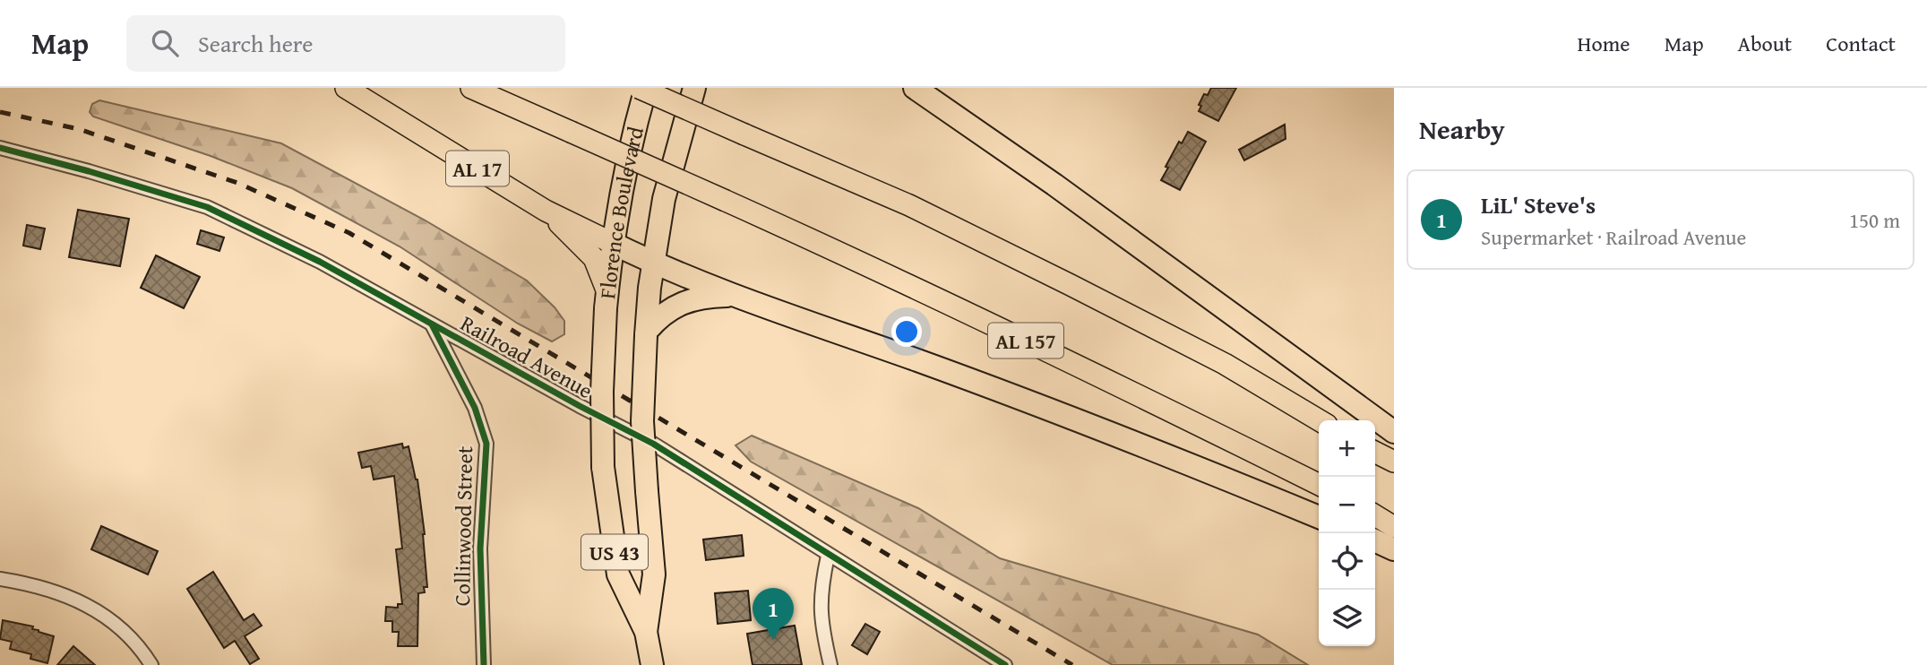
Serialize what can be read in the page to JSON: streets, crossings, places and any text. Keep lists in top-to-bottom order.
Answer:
{
  "streets": {
    "highway": ["Florence Boulevard", "US 43"],
    "main road": ["AL 17", "AL 157"],
    "street": ["Railroad Avenue", "Collinwood Street"]
  },
  "crossings": [
    ["AL 17", "Florence Boulevard"],
    ["Railroad Avenue", "Collinwood Street"]
  ],
  "page": {
    "header": "Map",
    "search": "Search here",
    "nav": [
      "Home",
      "Map",
      "About",
      "Contact"
    ],
    "heading": "Nearby",
    "list": [
      {
        "mark": "1",
        "name": "LiL' Steve's",
        "note": "Supermarket · Railroad Avenue",
        "value": "150 m"
      }
    ],
    "map_buttons": ["+", "−"],
    "pins": "1"
  }
}
